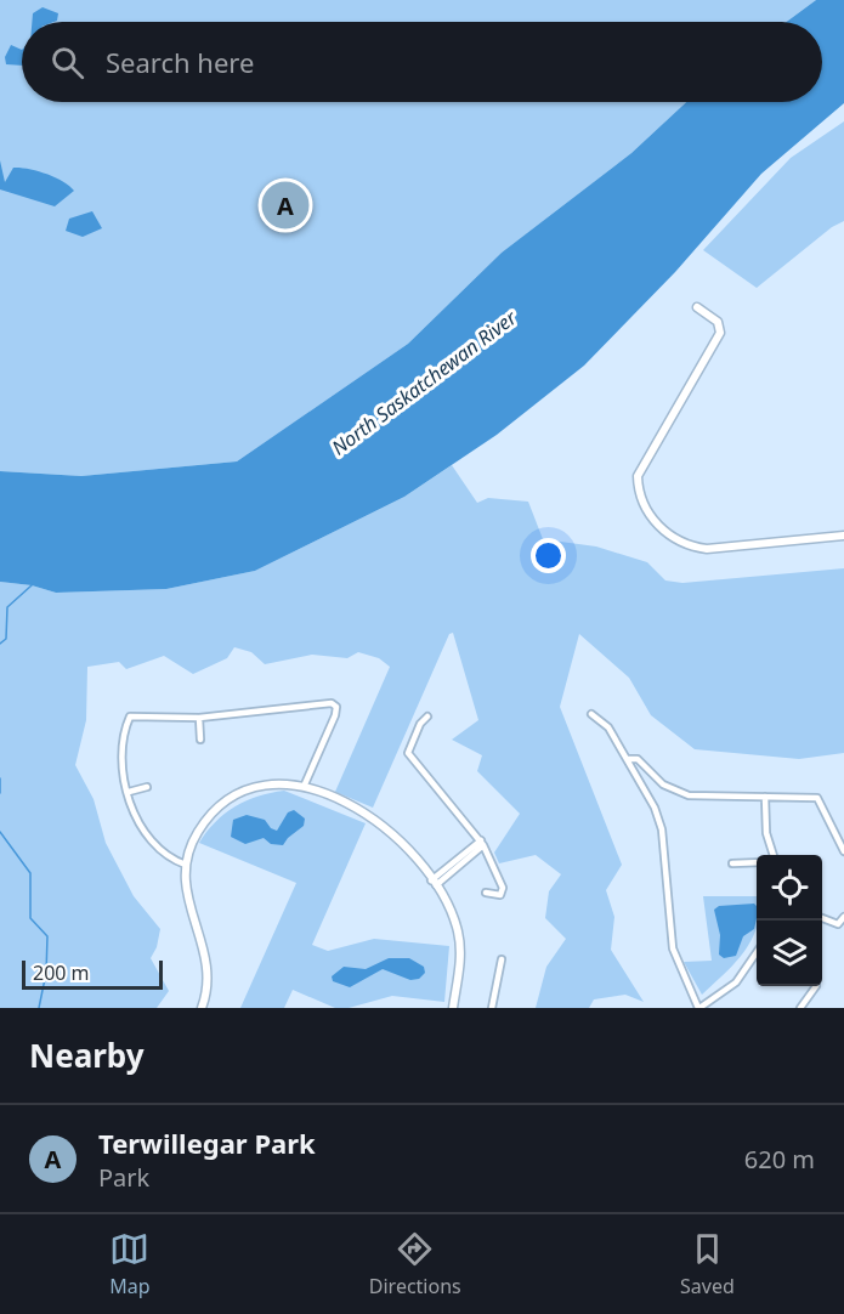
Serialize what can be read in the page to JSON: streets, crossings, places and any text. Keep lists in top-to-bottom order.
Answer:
{
  "water": ["North Saskatchewan River"],
  "scale_bar": "200 m",
  "page": {
    "search": "Search here",
    "pins": "A",
    "scale": "200 m",
    "heading": "Nearby",
    "list": [
      {
        "mark": "A",
        "name": "Terwillegar Park",
        "note": "Park",
        "value": "620 m"
      }
    ],
    "nav": ["Map", "Directions", "Saved"]
  }
}
